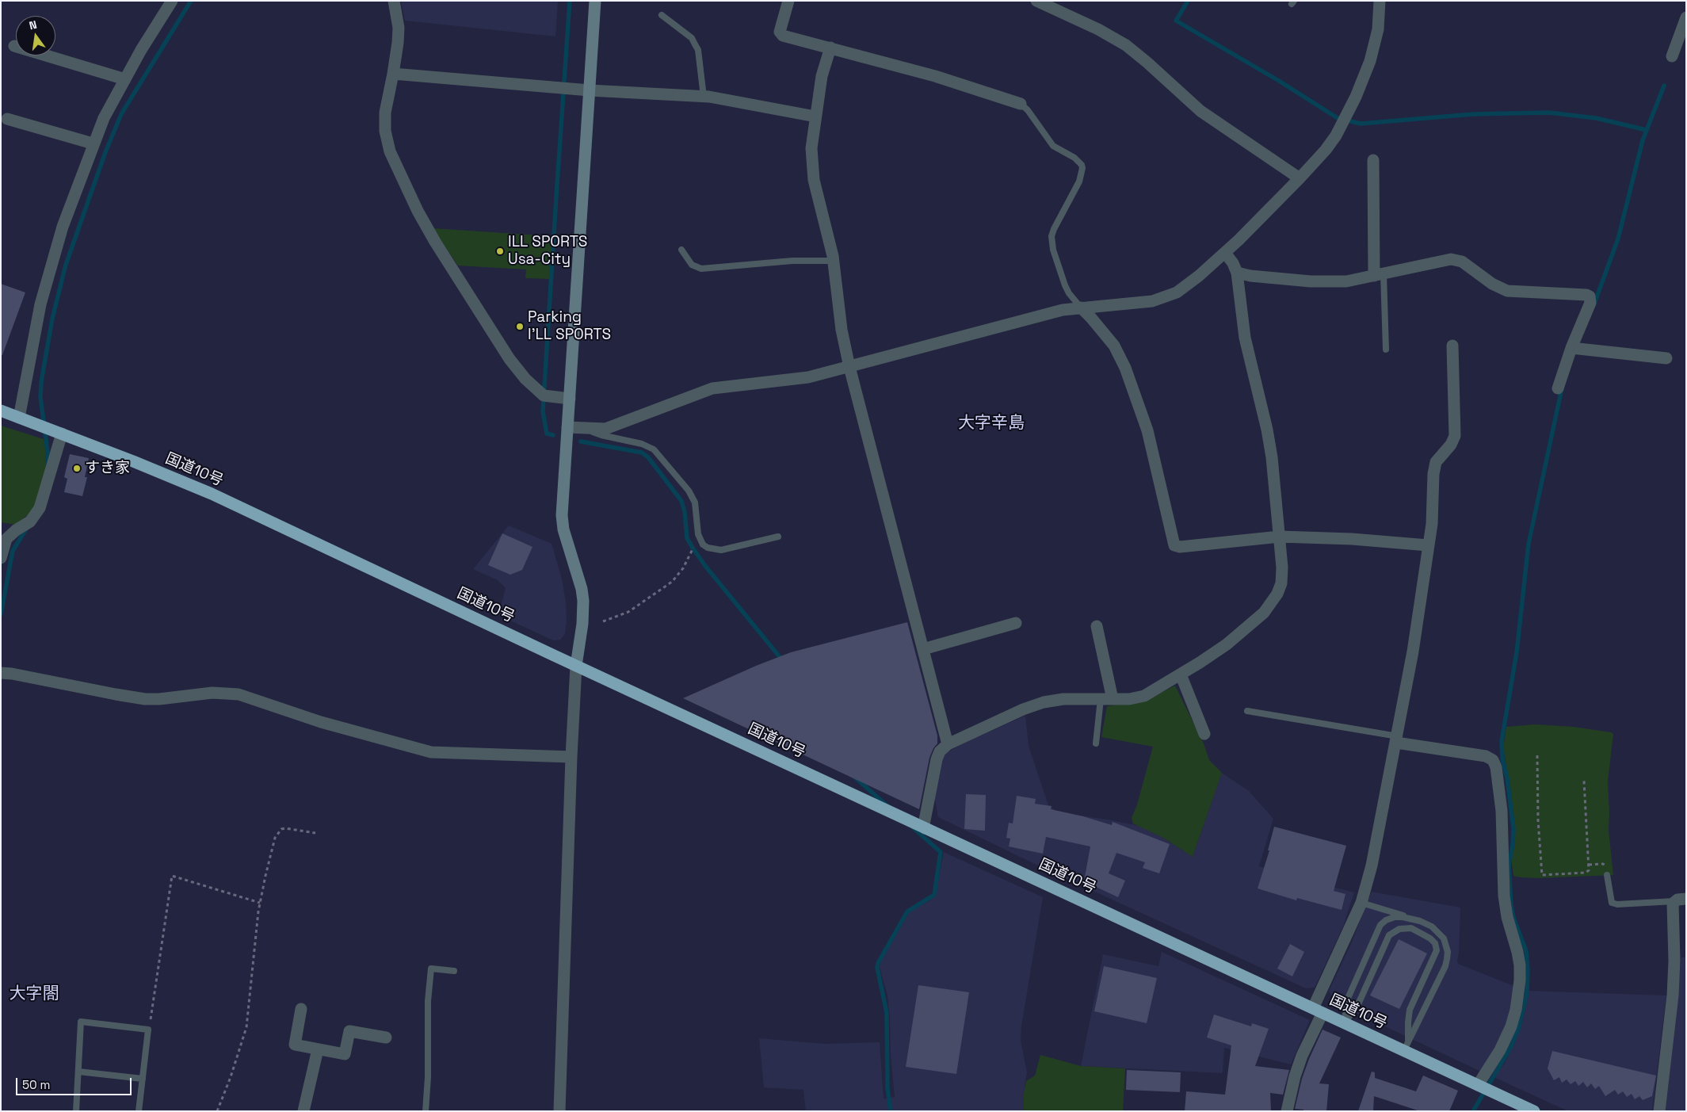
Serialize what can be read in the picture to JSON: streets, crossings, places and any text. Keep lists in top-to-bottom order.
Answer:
{
  "streets": {
    "highway": ["国道10号"]
  },
  "districts": ["大字辛島", "大字閤"],
  "places": ["ILL SPORTS Usa-City", "Parking I'LL SPORTS", "すき家"],
  "scale_bar": "50 m",
  "north": "top"
}
